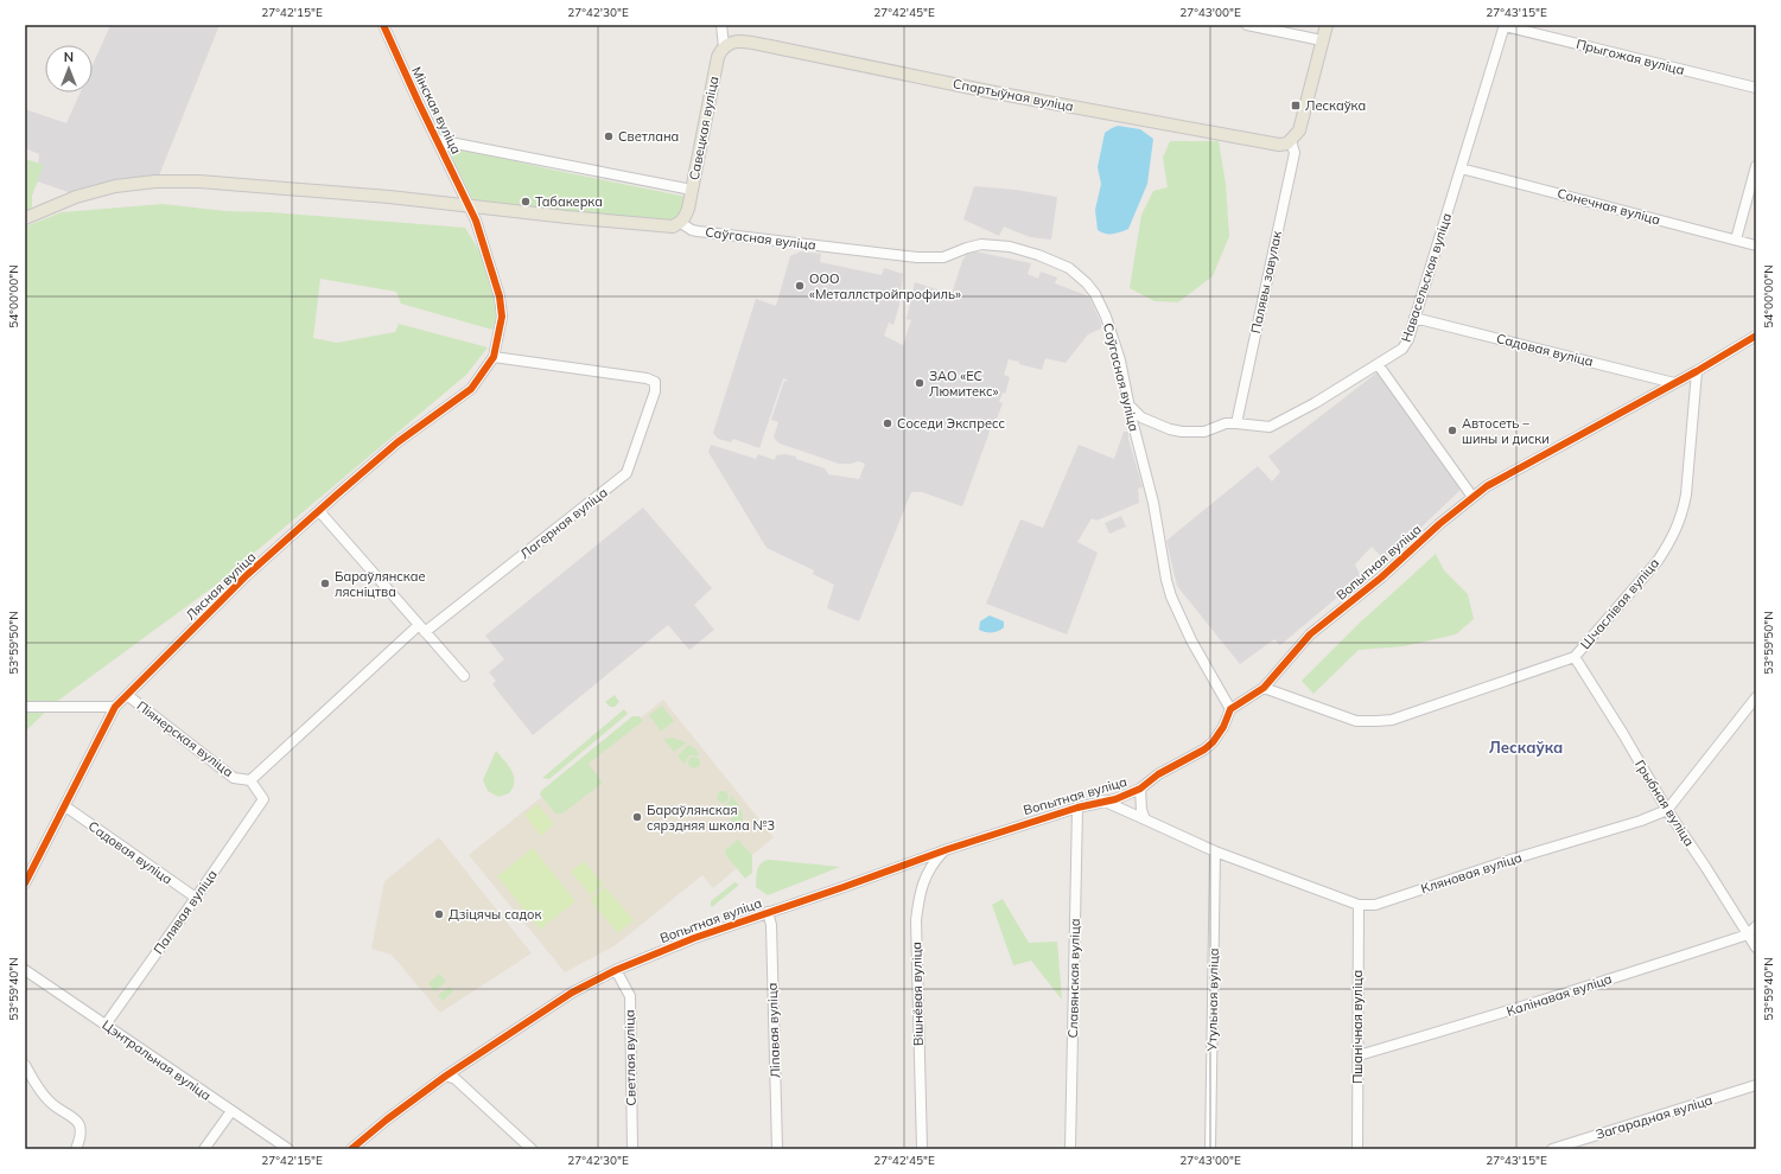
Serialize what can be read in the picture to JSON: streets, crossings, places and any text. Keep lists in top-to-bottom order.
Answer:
{
  "streets": {
    "main road": ["Спартыўная вуліца", "Савецкая вуліца"],
    "street": [
      "Прыгожая вуліца",
      "Мінская вуліца",
      "Сонечная вуліца",
      "Саўгасная вуліца",
      "Навасельская вуліца",
      "Палявы завулак",
      "Садовая вуліца",
      "Лагерная вуліца",
      "Вопытная вуліца",
      "Лясная вуліца",
      "Шчаслівая вуліца",
      "Піянерская вуліца",
      "Грыбная вуліца",
      "Кляновая вуліца",
      "Палявая вуліца",
      "Славянская вуліца",
      "Вішнёвая вуліца",
      "Калінавая вуліца",
      "Утульная вуліца",
      "Пшанічная вуліца",
      "Ліпавая вуліца",
      "Светлая вуліца",
      "Цэнтральная вуліца",
      "Загарадная вуліца"
    ]
  },
  "crossings": [
    ["Прыгожая вуліца", "Навасельская вуліца"],
    ["Спартыўная вуліца", "Савецкая вуліца"],
    ["Спартыўная вуліца", "Палявы завулак"],
    ["Мінская вуліца", "Савецкая вуліца"],
    ["Мінская вуліца", "Лагерная вуліца"],
    ["Мінская вуліца", "Лясная вуліца"],
    ["Савецкая вуліца", "Саўгасная вуліца"],
    ["Сонечная вуліца", "Навасельская вуліца"],
    ["Саўгасная вуліца", "Навасельская вуліца"],
    ["Саўгасная вуліца", "Вопытная вуліца"],
    ["Навасельская вуліца", "Палявы завулак"],
    ["Навасельская вуліца", "Садовая вуліца"],
    ["Садовая вуліца", "Вопытная вуліца"],
    ["Садовая вуліца", "Лясная вуліца"],
    ["Садовая вуліца", "Палявая вуліца"],
    ["Лагерная вуліца", "Лясная вуліца"],
    ["Лагерная вуліца", "Піянерская вуліца"],
    ["Вопытная вуліца", "Шчаслівая вуліца"],
    ["Вопытная вуліца", "Кляновая вуліца"],
    ["Вопытная вуліца", "Славянская вуліца"],
    ["Вопытная вуліца", "Вішнёвая вуліца"],
    ["Вопытная вуліца", "Ліпавая вуліца"],
    ["Вопытная вуліца", "Светлая вуліца"],
    ["Лясная вуліца", "Піянерская вуліца"],
    ["Шчаслівая вуліца", "Грыбная вуліца"],
    ["Піянерская вуліца", "Палявая вуліца"],
    ["Грыбная вуліца", "Кляновая вуліца"],
    ["Грыбная вуліца", "Калінавая вуліца"],
    ["Кляновая вуліца", "Утульная вуліца"],
    ["Кляновая вуліца", "Пшанічная вуліца"],
    ["Палявая вуліца", "Цэнтральная вуліца"],
    ["Калінавая вуліца", "Пшанічная вуліца"]
  ],
  "districts": ["Лескаўка"],
  "places": {
    "transit": ["Лескаўка"],
    "other": [
      "Светлана",
      "Табакерка",
      "ООО «Металлстройпрофиль»",
      "ЗАО «ЕС Люмитекс»",
      "Соседи Экспресс",
      "Автосеть – шины и диски",
      "Бараўлянскае лясніцтва",
      "Бараўлянская сярэдняя школа №3",
      "Дзіцячы садок"
    ]
  },
  "north": "top",
  "coordinates": [
    "27°42'15\"E",
    "27°42'30\"E",
    "27°42'45\"E",
    "27°43'00\"E",
    "27°43'15\"E",
    "54°00'00\"N",
    "53°59'50\"N",
    "53°59'40\"N"
  ]
}
